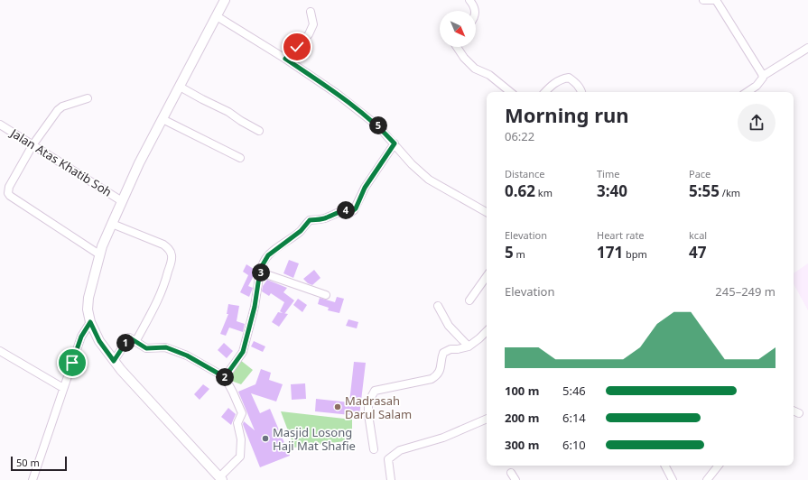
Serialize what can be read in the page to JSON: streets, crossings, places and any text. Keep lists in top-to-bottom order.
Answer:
{
  "streets": {
    "street": ["Jalan Atas Khatib Soh"]
  },
  "places": ["Madrasah Darul Salam", "Masjid Losong Haji Mat Shafie"],
  "scale_bar": "50 m",
  "north": "bottom right",
  "page": {
    "heading": ["Morning run", "06:22"],
    "pins": [
      "5",
      "4",
      "3",
      "1",
      "2"
    ],
    "stats": [
      ["Distance", "0.62 km"],
      ["Time", "3:40"],
      ["Pace", "5:55 /km"],
      ["Elevation", "5 m"],
      ["Heart rate", "171 bpm"],
      ["kcal", "47"]
    ],
    "chart": ["Elevation", "245–249 m"],
    "list": [
      {
        "name": "100 m",
        "note": "5:46"
      },
      {
        "name": "200 m",
        "note": "6:14"
      },
      {
        "name": "300 m",
        "note": "6:10"
      }
    ],
    "scale": "50 m"
  }
}
